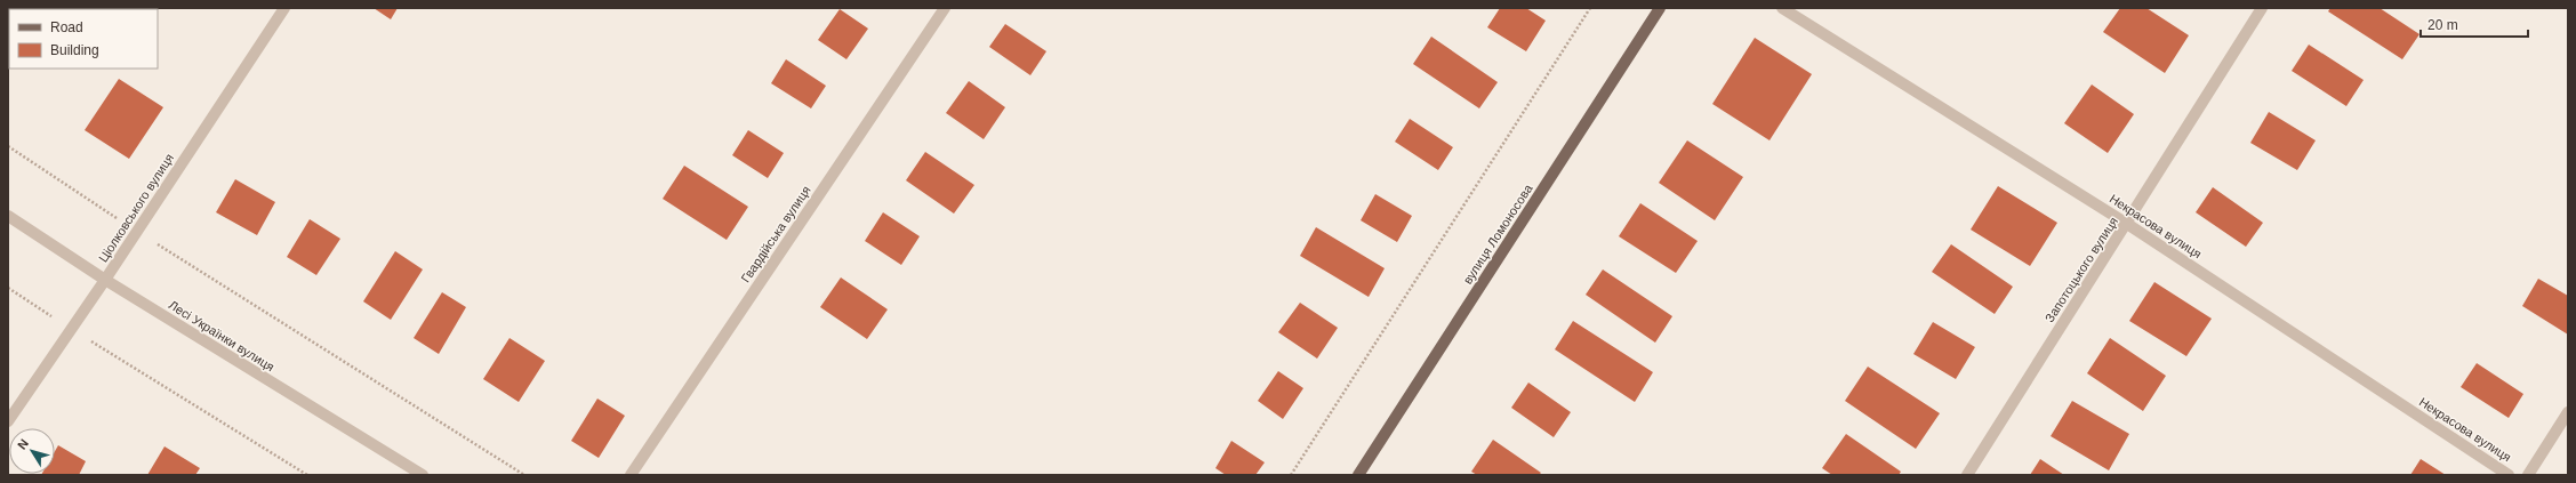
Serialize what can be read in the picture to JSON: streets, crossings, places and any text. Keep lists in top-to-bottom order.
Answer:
{
  "streets": {
    "main road": ["вулиця Ломоносова"],
    "street": [
      "Ціолковського вулиця",
      "Некрасова вулиця",
      "Гвардійська вулиця",
      "Запотоцького вулиця",
      "Лесі Українки вулиця"
    ]
  },
  "crossings": [
    ["Ціолковського вулиця", "Лесі Українки вулиця"],
    ["Некрасова вулиця", "Запотоцького вулиця"]
  ],
  "legend": ["Road", "Building"],
  "scale_bar": "20 m",
  "north": "top left"
}
